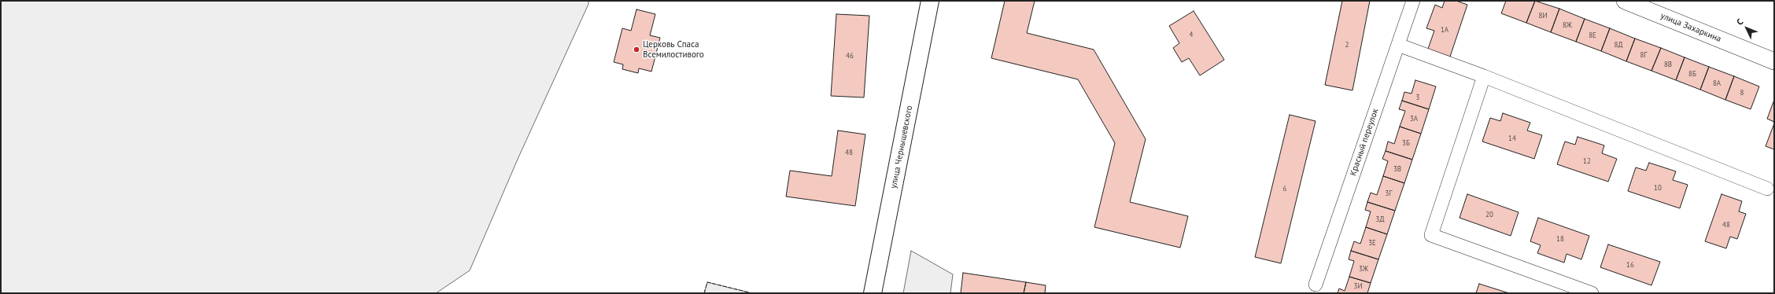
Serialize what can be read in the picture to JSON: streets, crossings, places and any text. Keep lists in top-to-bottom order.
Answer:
{
  "streets": {
    "main road": ["улица Чернышевского"],
    "street": ["улица Захаркина", "Красный переулок"]
  },
  "places": ["Церковь Спаса Всемилостивого"],
  "house_numbers": [
    "8И",
    "8Ж",
    "1А",
    "4",
    "8Е",
    "2",
    "8Д",
    "8Г",
    "46",
    "8В",
    "8Б",
    "8А",
    "8",
    "3",
    "3А",
    "14",
    "3Б",
    "48",
    "12",
    "3В",
    "10",
    "6",
    "3Г",
    "20",
    "3Д",
    "48",
    "18",
    "3Е",
    "16",
    "3Ж",
    "3И"
  ],
  "north": "top left"
}
